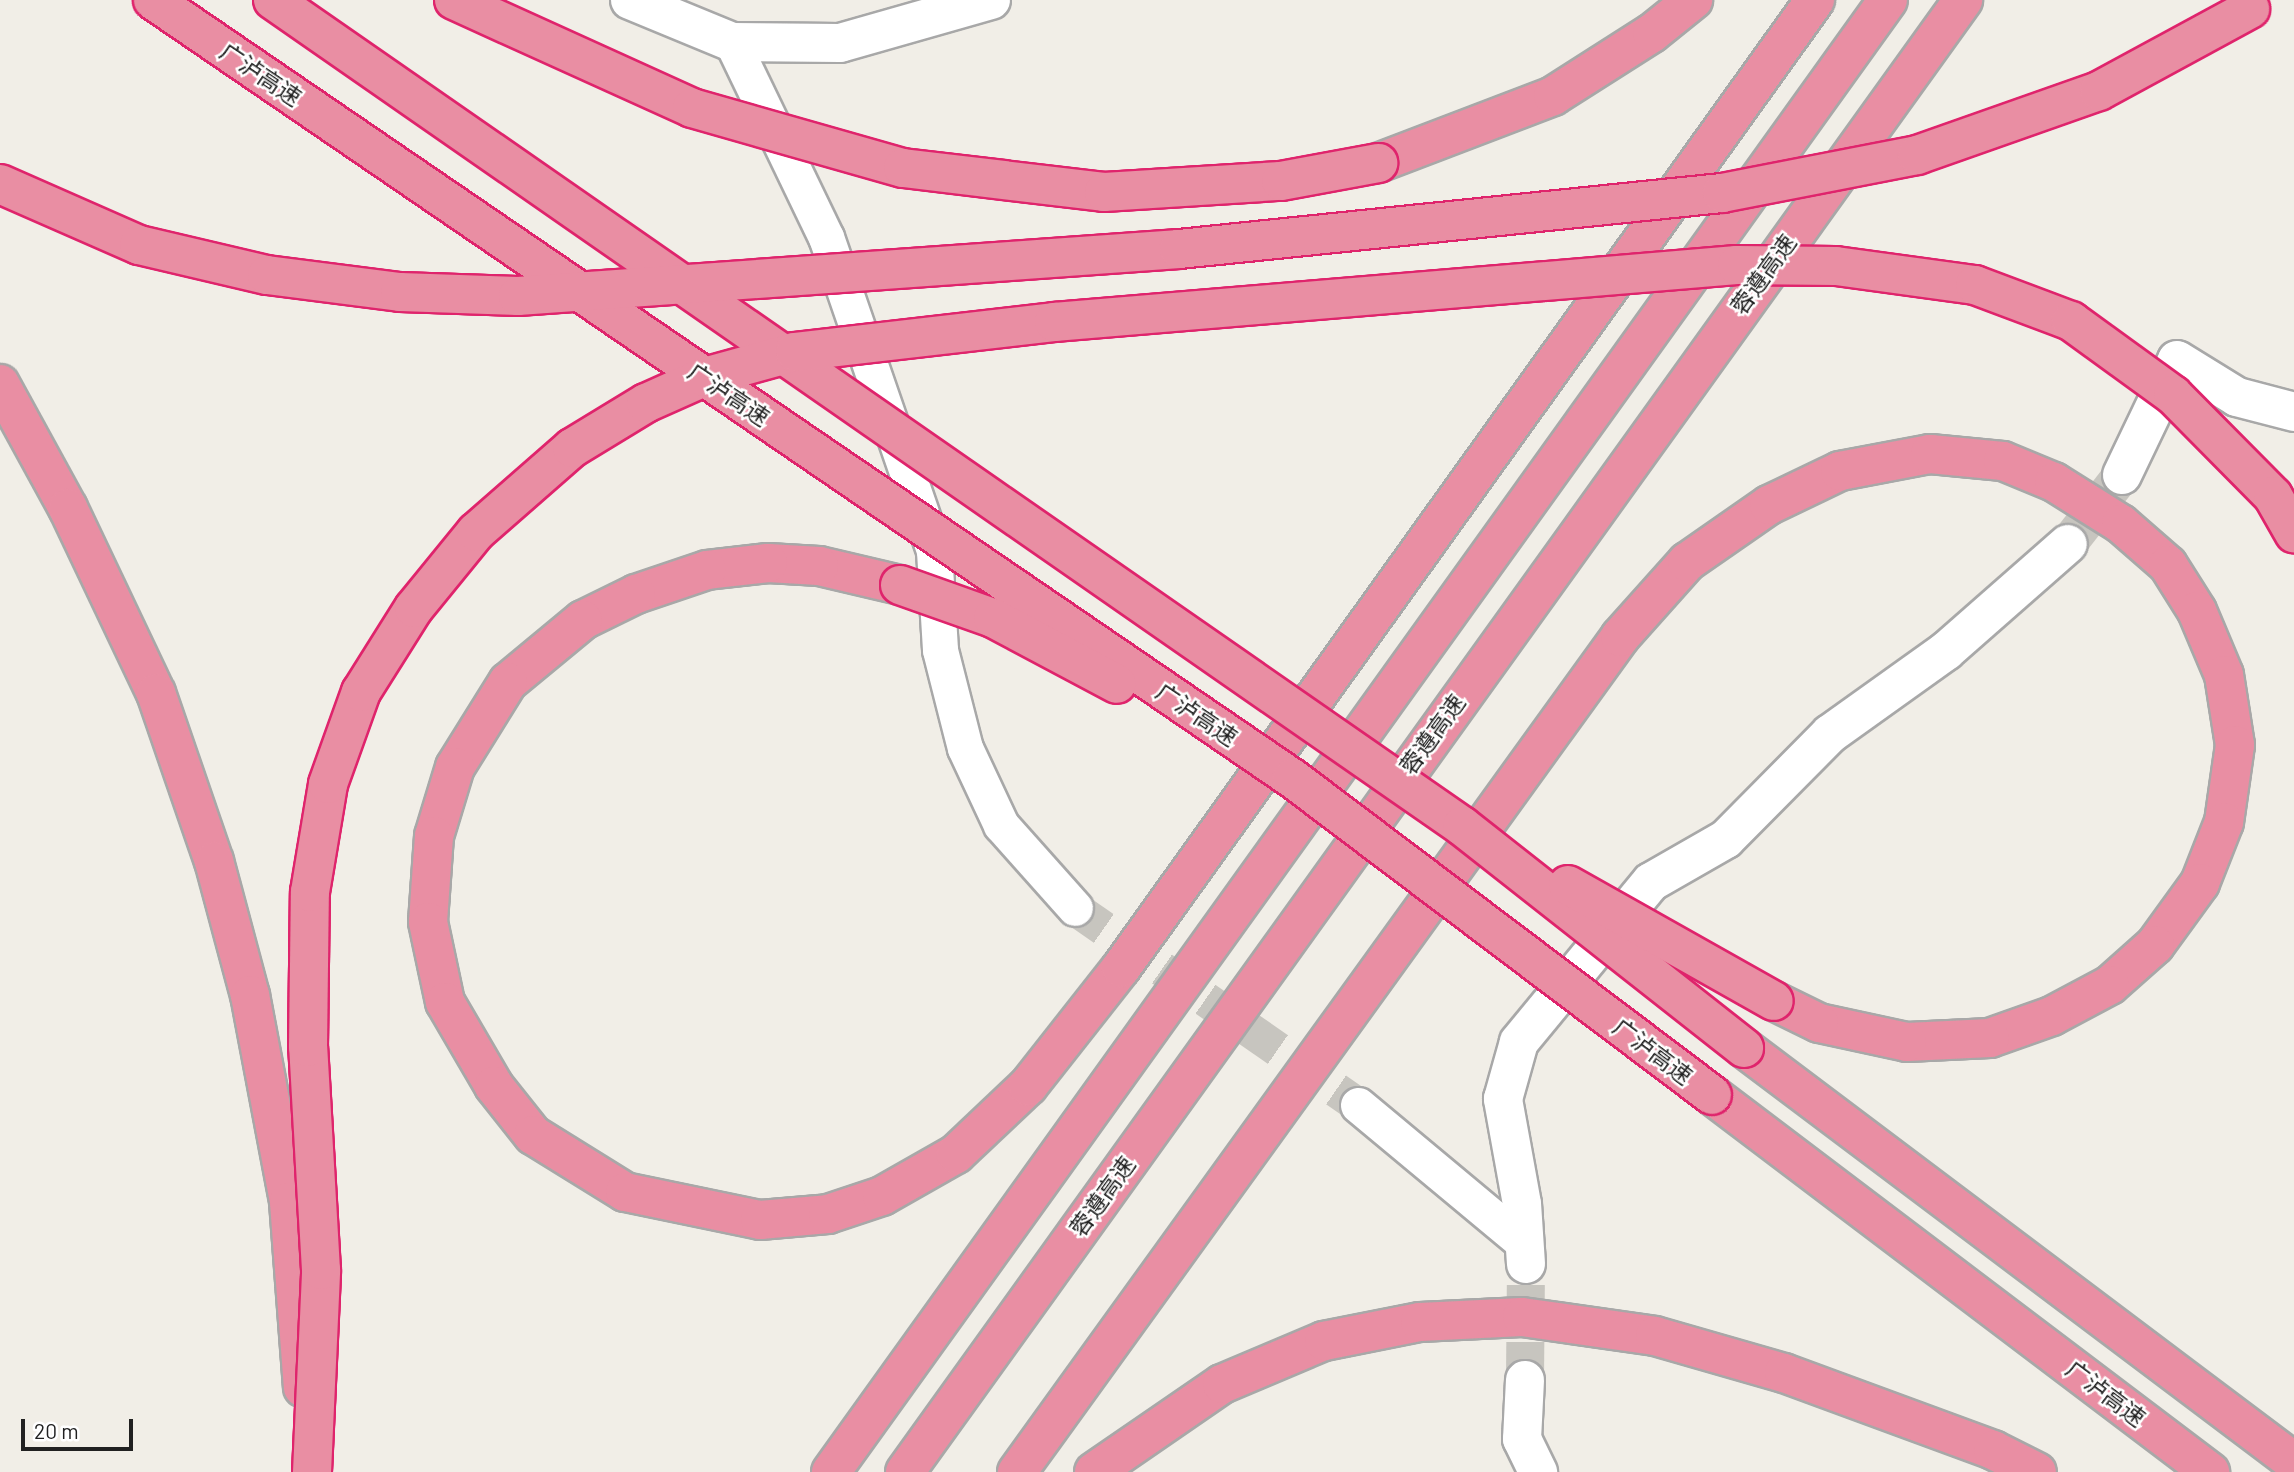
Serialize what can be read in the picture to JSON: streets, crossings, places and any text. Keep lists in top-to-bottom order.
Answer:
{
  "streets": {
    "highway": ["广泸高速", "蓉遵高速"]
  },
  "scale_bar": "20 m"
}
